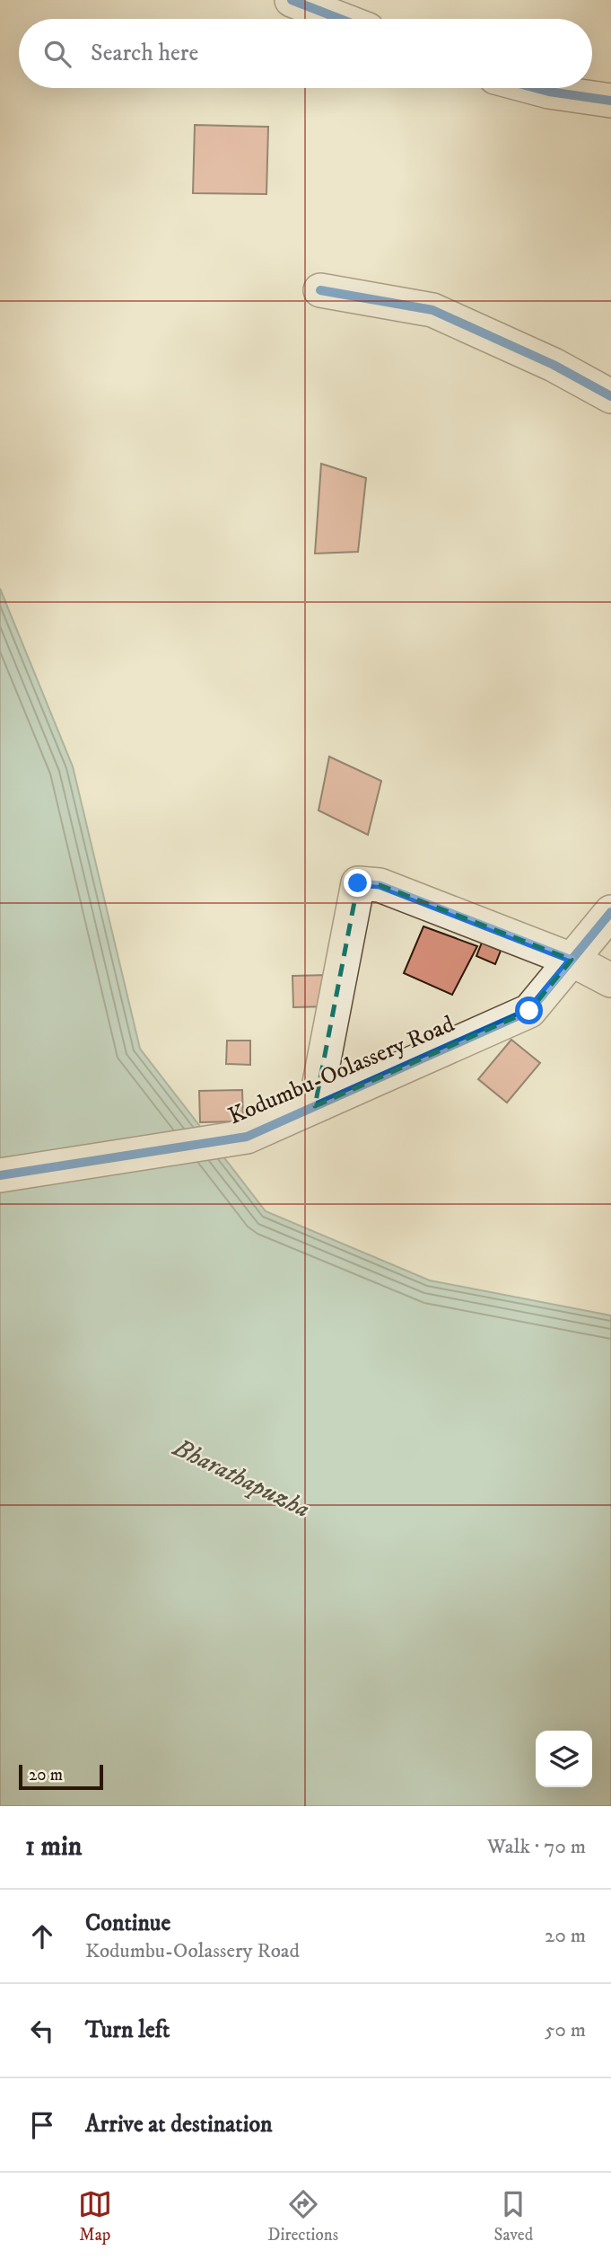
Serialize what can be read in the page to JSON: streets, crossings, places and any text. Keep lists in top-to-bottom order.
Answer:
{
  "streets": {
    "street": ["Kodumbu-Oolassery Road"]
  },
  "water": ["Bharathapuzha"],
  "scale_bar": "20 m",
  "page": {
    "search": "Search here",
    "scale": "20 m",
    "heading": ["1 min", "Walk · 70 m"],
    "list": [
      ["Continue", "Kodumbu-Oolassery Road", "20 m"],
      ["Turn left", "50 m"],
      "Arrive at destination"
    ],
    "nav": ["Map", "Directions", "Saved"]
  }
}
